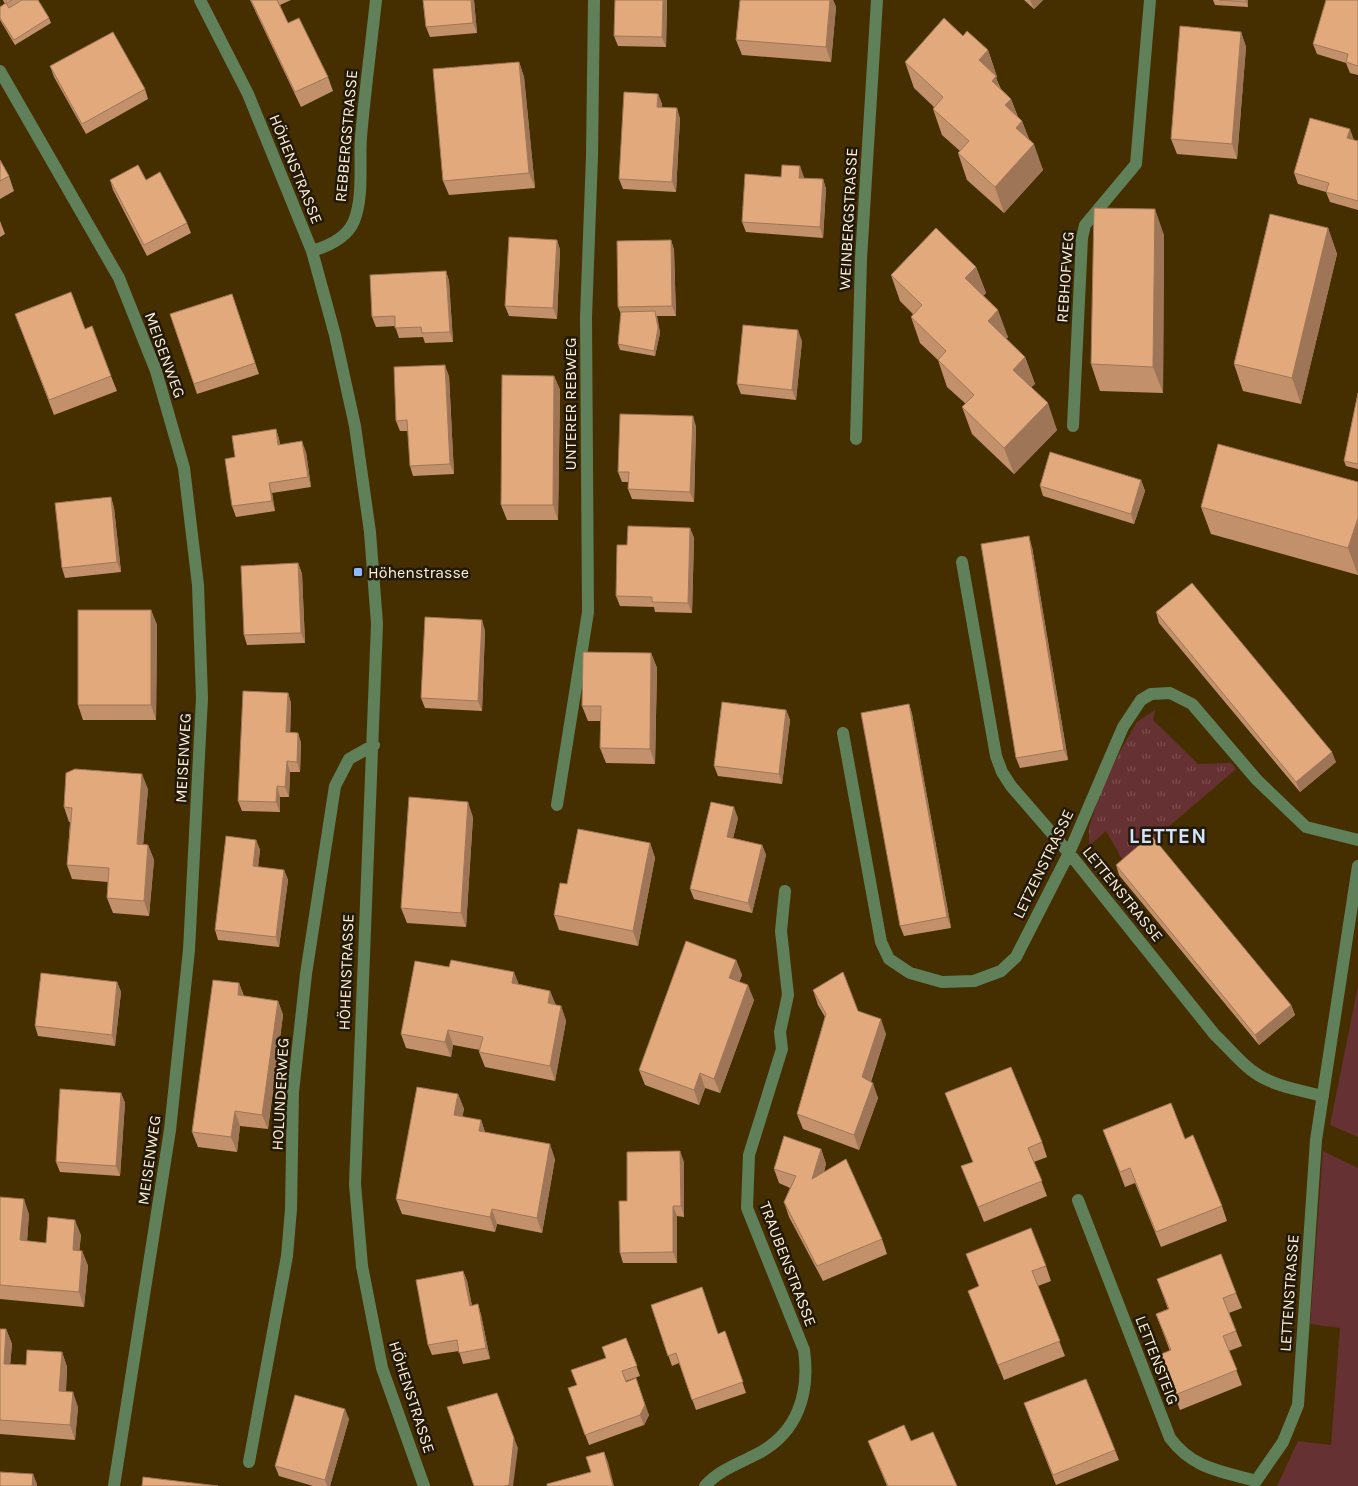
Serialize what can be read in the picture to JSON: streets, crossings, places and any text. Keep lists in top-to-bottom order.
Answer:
{
  "streets": {
    "street": [
      "REBBERGSTRASSE",
      "HÖHENSTRASSE",
      "WEINBERGSTRASSE",
      "REBHOFWEG",
      "MEISENWEG",
      "UNTERER REBWEG",
      "LETZENSTRASSE",
      "LETTENSTRASSE",
      "HOLUNDERWEG",
      "TRAUBENSTRASSE",
      "LETTENSTEIG"
    ]
  },
  "crossings": [
    ["REBBERGSTRASSE", "HÖHENSTRASSE"],
    ["HÖHENSTRASSE", "HOLUNDERWEG"],
    ["LETZENSTRASSE", "LETTENSTRASSE"],
    ["LETTENSTRASSE", "LETTENSTEIG"]
  ],
  "districts": ["LETTEN"],
  "places": {
    "transit": ["Höhenstrasse"]
  }
}
